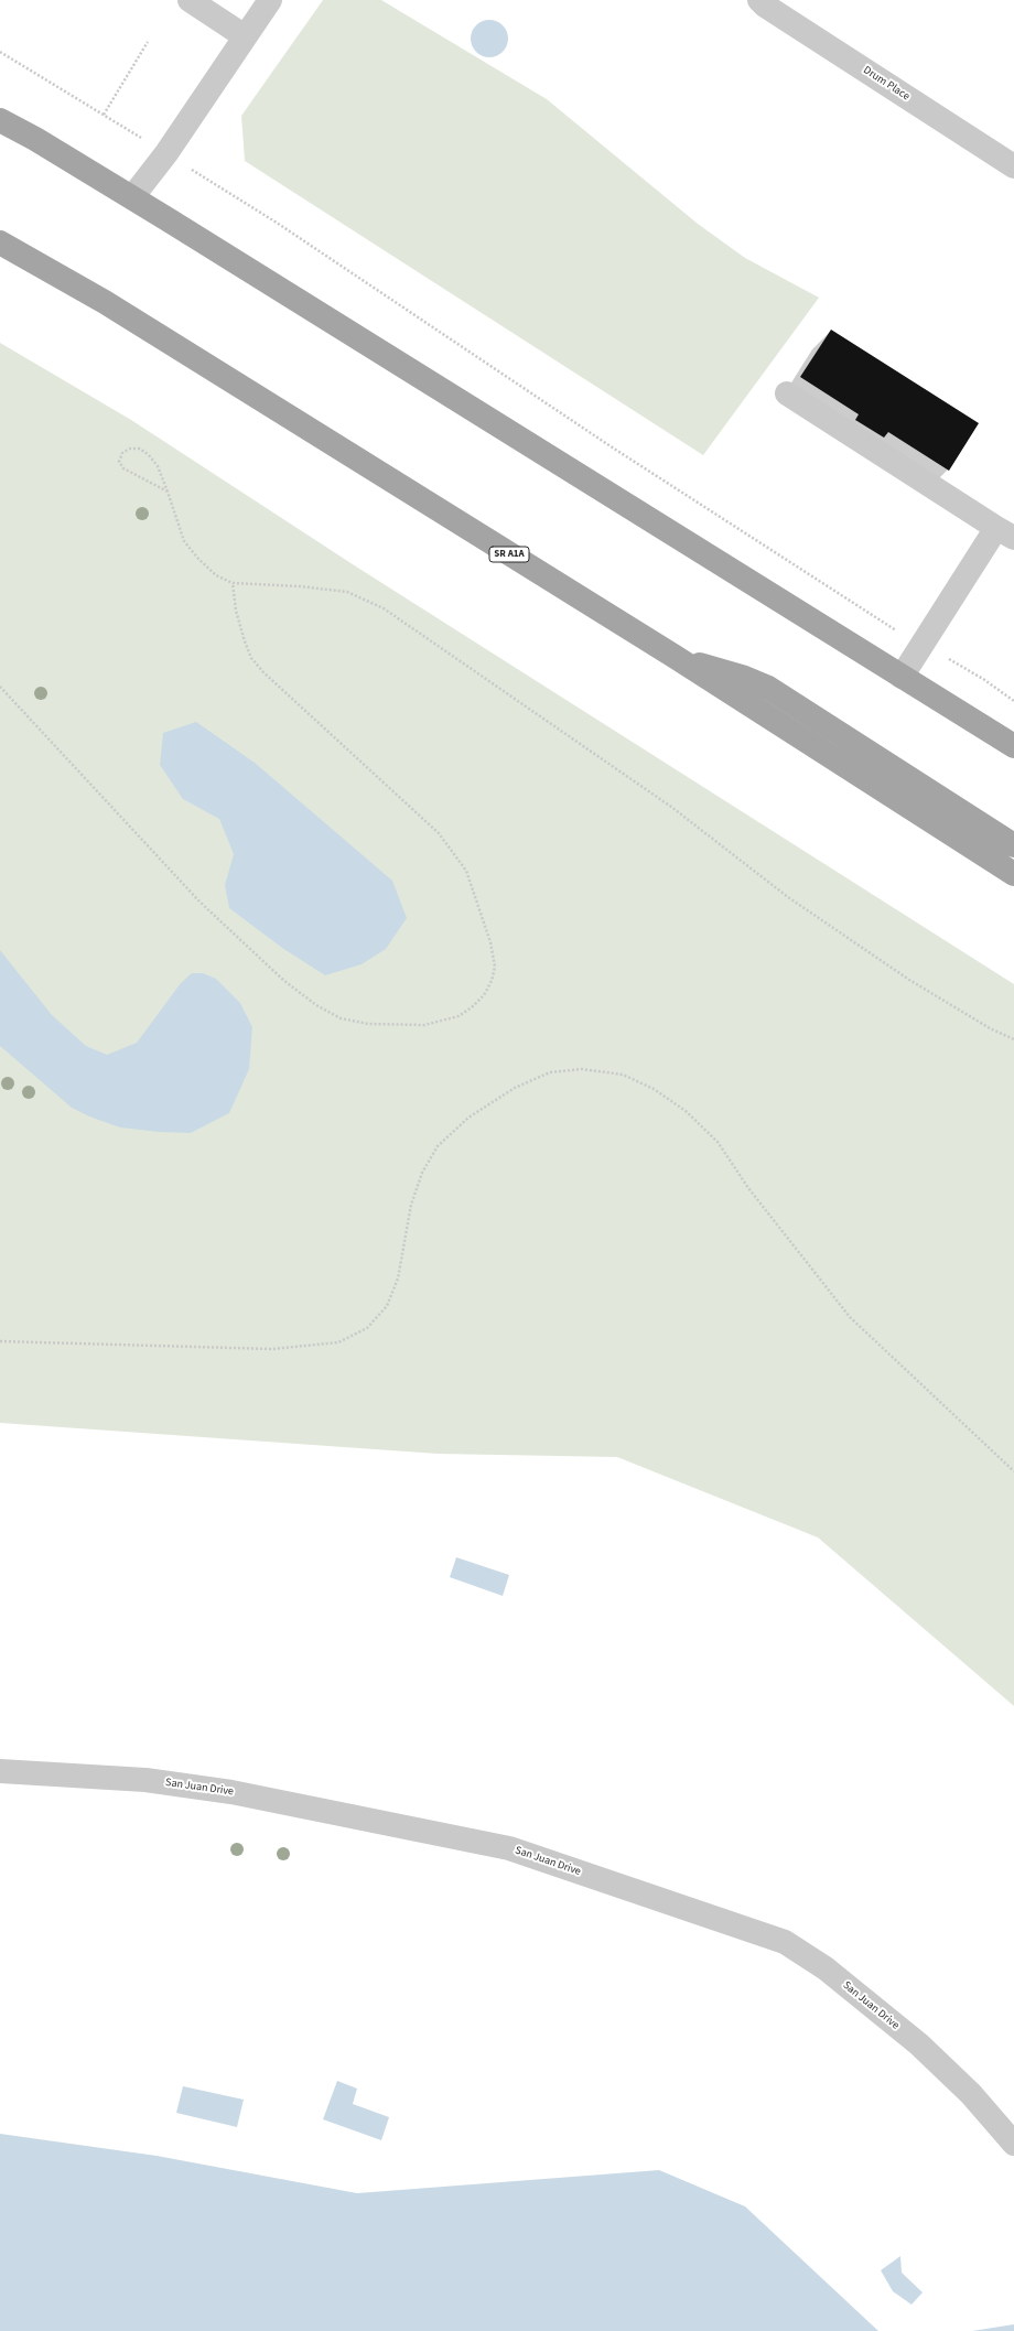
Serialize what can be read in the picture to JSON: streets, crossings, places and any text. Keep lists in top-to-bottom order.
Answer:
{
  "streets": {
    "main road": ["SR A1A"],
    "street": ["Drum Place", "San Juan Drive"]
  }
}
